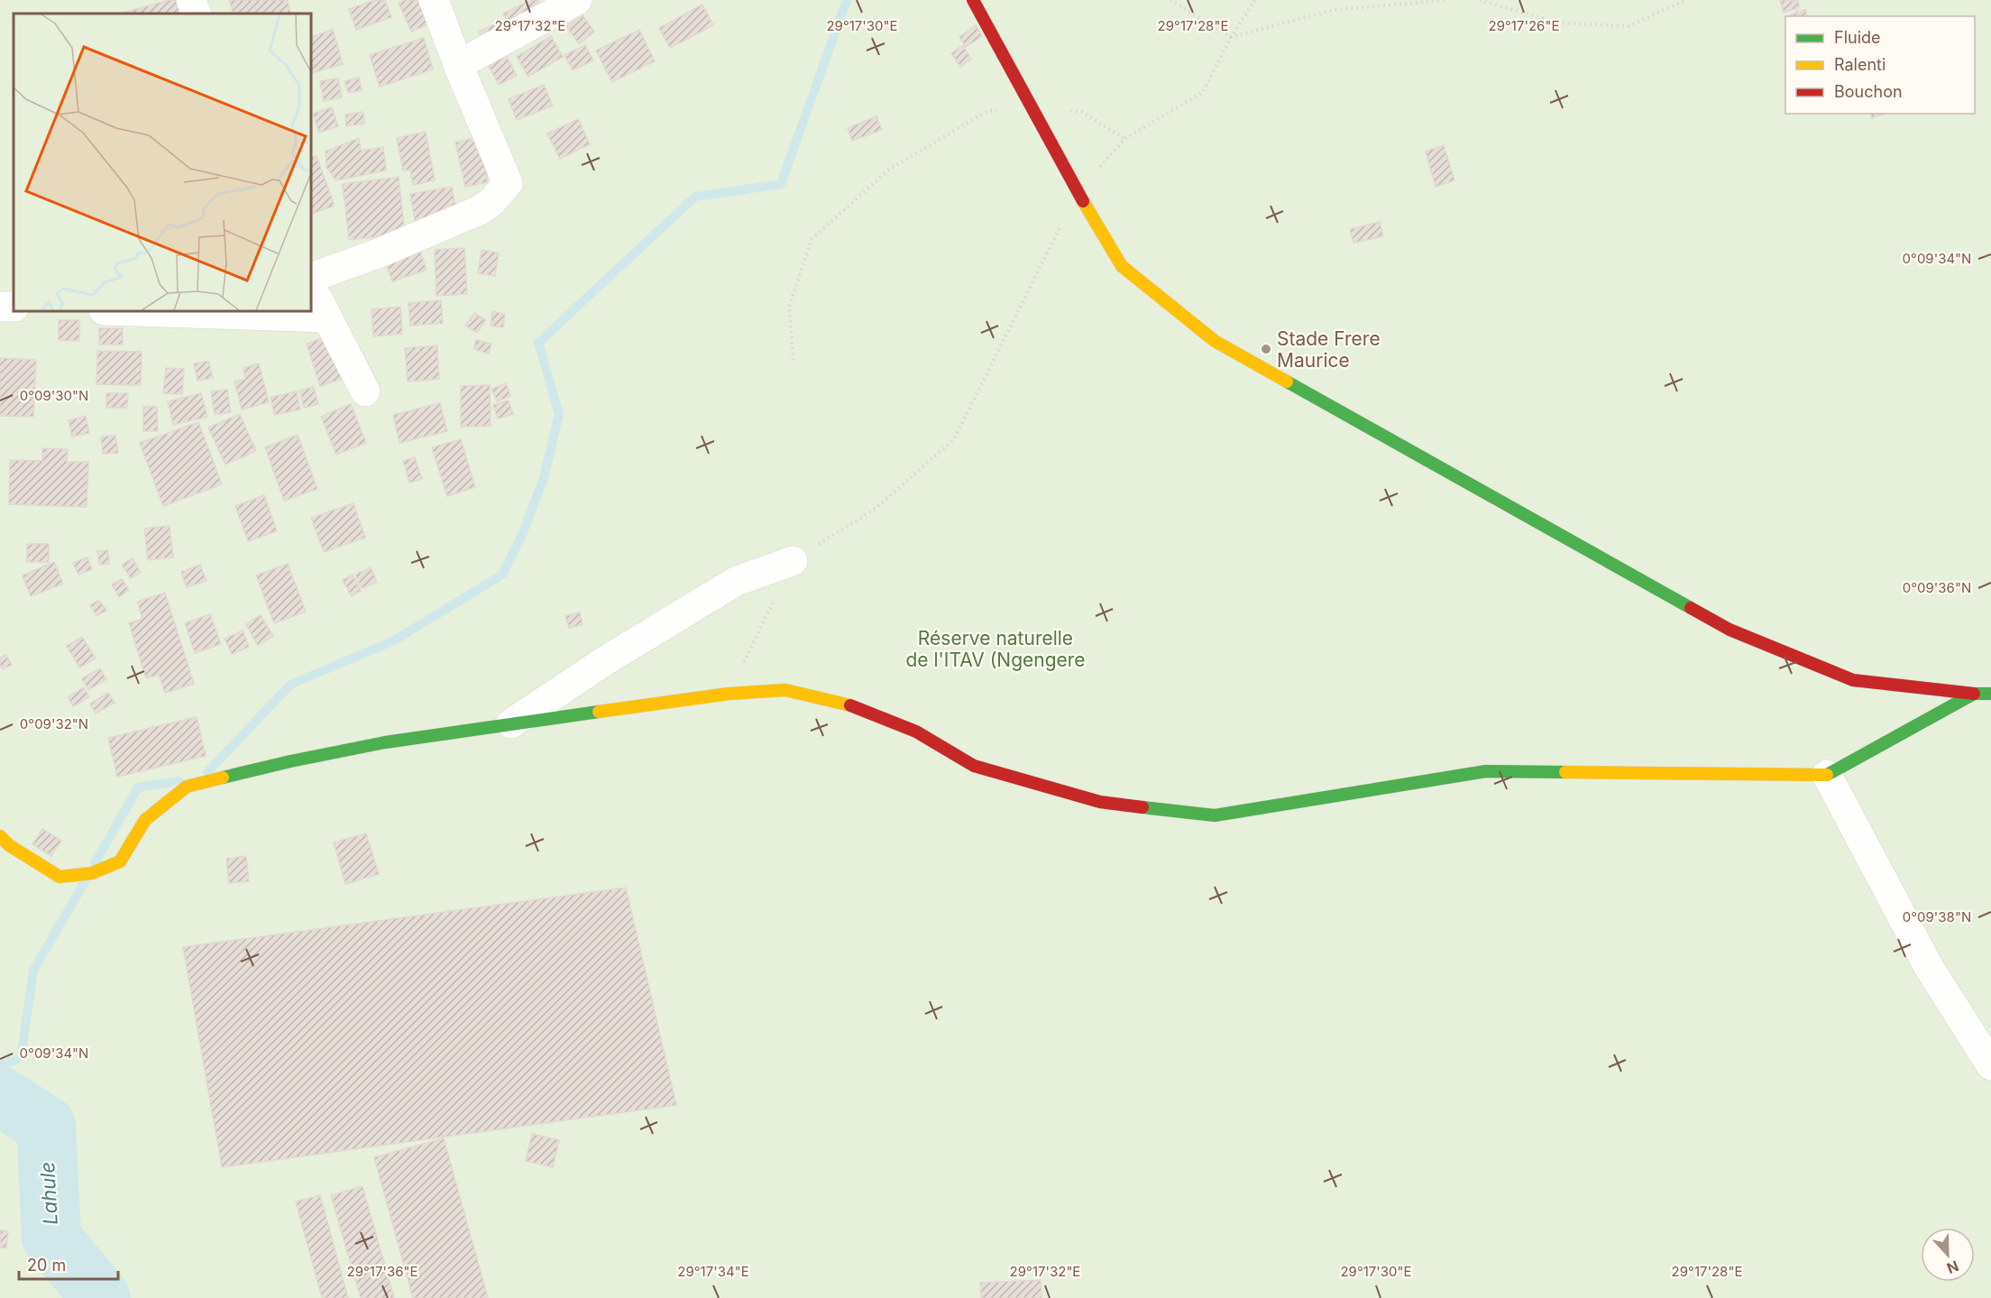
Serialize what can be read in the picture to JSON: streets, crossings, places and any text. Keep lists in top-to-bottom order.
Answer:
{
  "water": ["Lahule"],
  "parks": ["Réserve naturelle de l'ITAV (Ngengere"],
  "places": ["Stade Frere Maurice"],
  "legend": ["Fluide", "Ralenti", "Bouchon"],
  "scale_bar": "20 m",
  "north": "bottom",
  "coordinates": [
    "29°17'32\"E",
    "29°17'30\"E",
    "29°17'28\"E",
    "29°17'26\"E",
    "0°09'34\"N",
    "0°09'30\"N",
    "0°09'36\"N",
    "0°09'32\"N",
    "0°09'38\"N",
    "29°17'36\"E",
    "29°17'34\"E"
  ]
}
